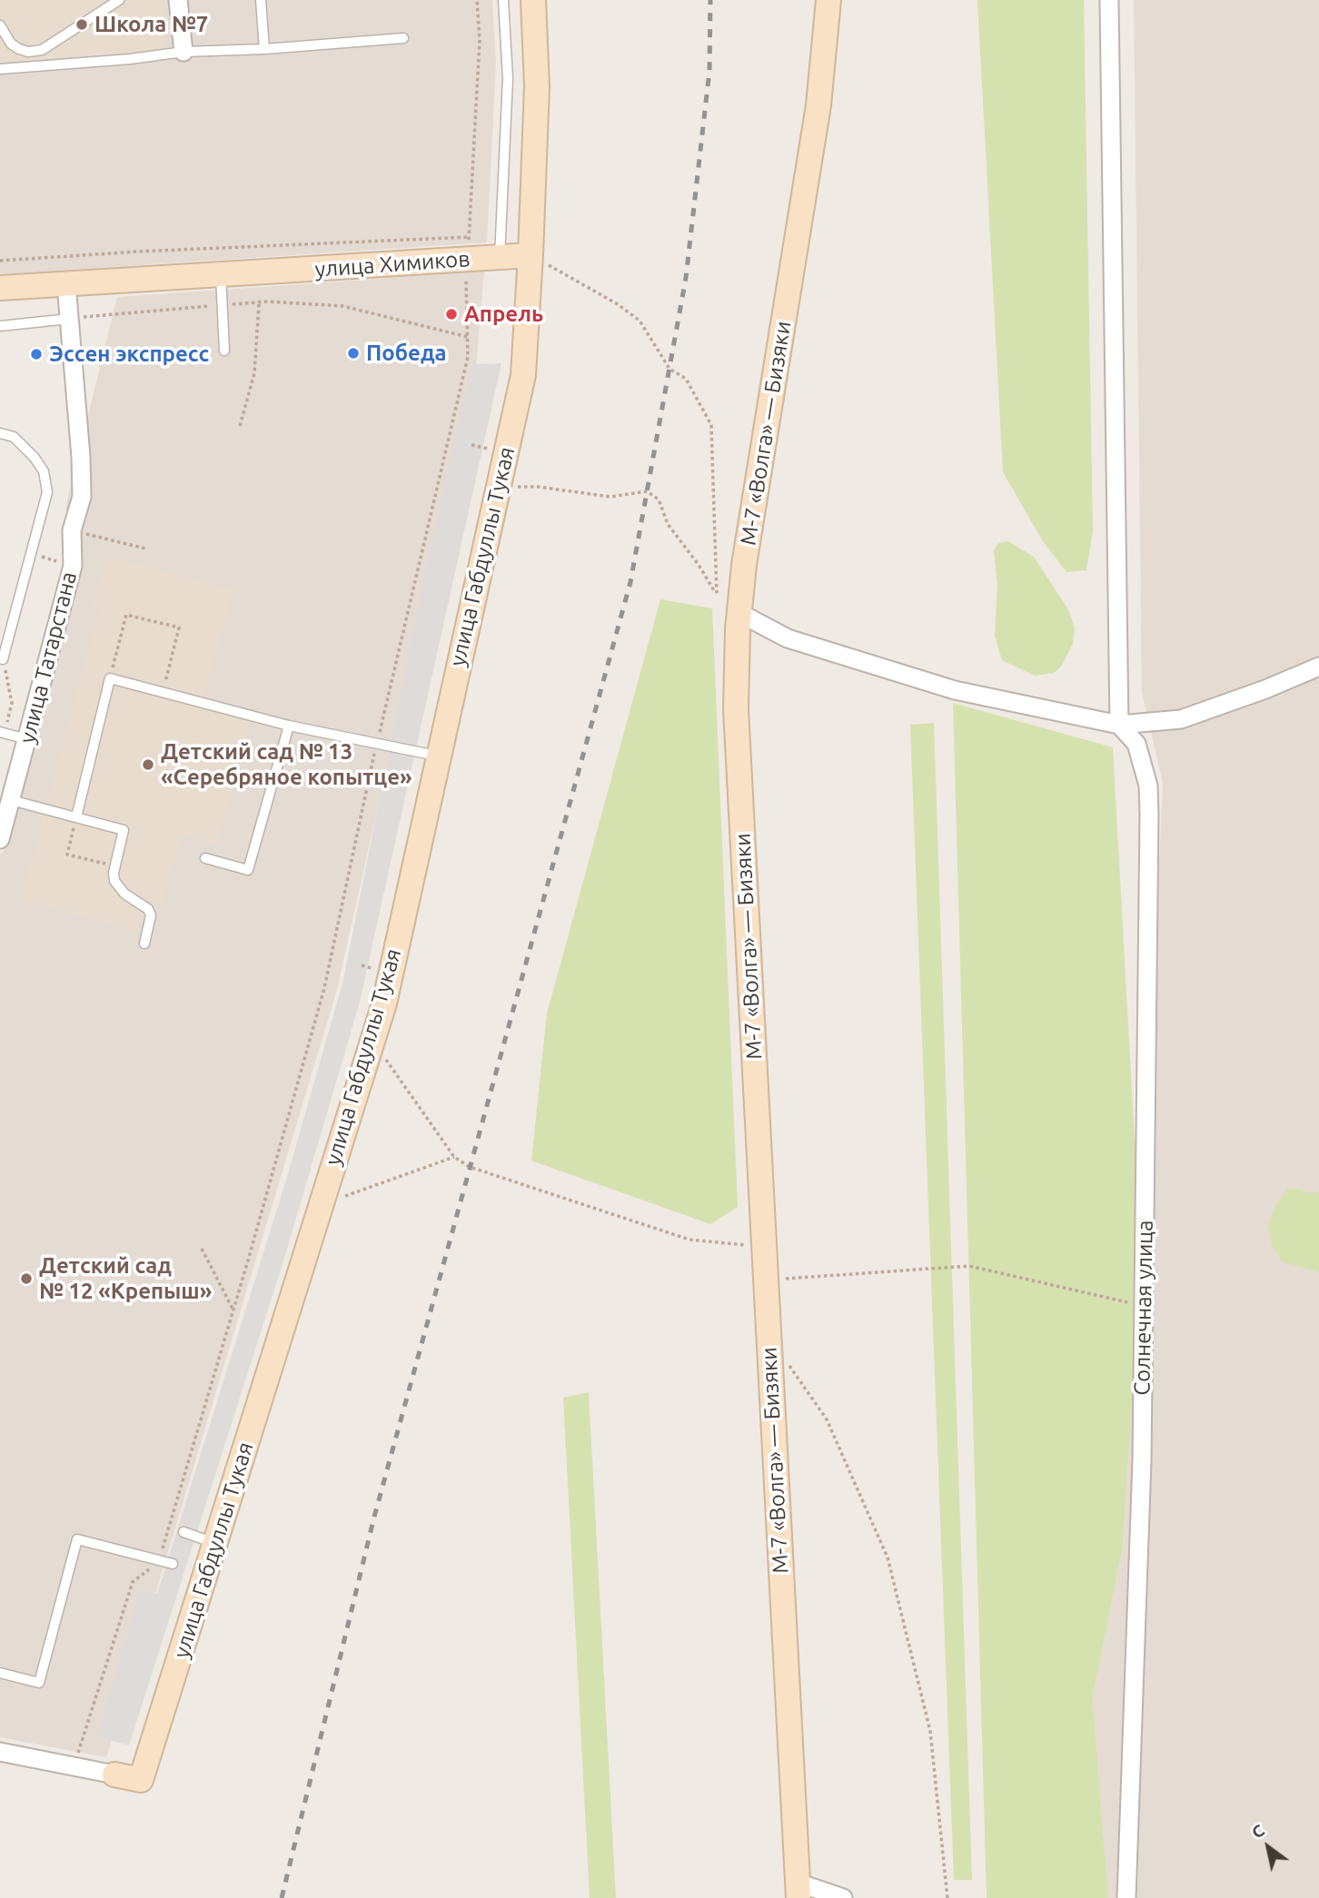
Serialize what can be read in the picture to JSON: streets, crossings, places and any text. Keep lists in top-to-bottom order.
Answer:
{
  "streets": {
    "street": [
      "улица Химиков",
      "М-7 «Волга» — Бизяки",
      "улица Габдуллы Тукая",
      "улица Татарстана",
      "Солнечная улица"
    ]
  },
  "crossings": [
    ["улица Химиков", "улица Габдуллы Тукая"],
    ["улица Химиков", "улица Татарстана"]
  ],
  "places": [
    "Школа №7",
    "Апрель",
    "Победа",
    "Эссен экспресс",
    "Детский сад № 13 «Серебряное копытце»",
    "Детский сад № 12 «Крепыш»"
  ],
  "north": "top left"
}
